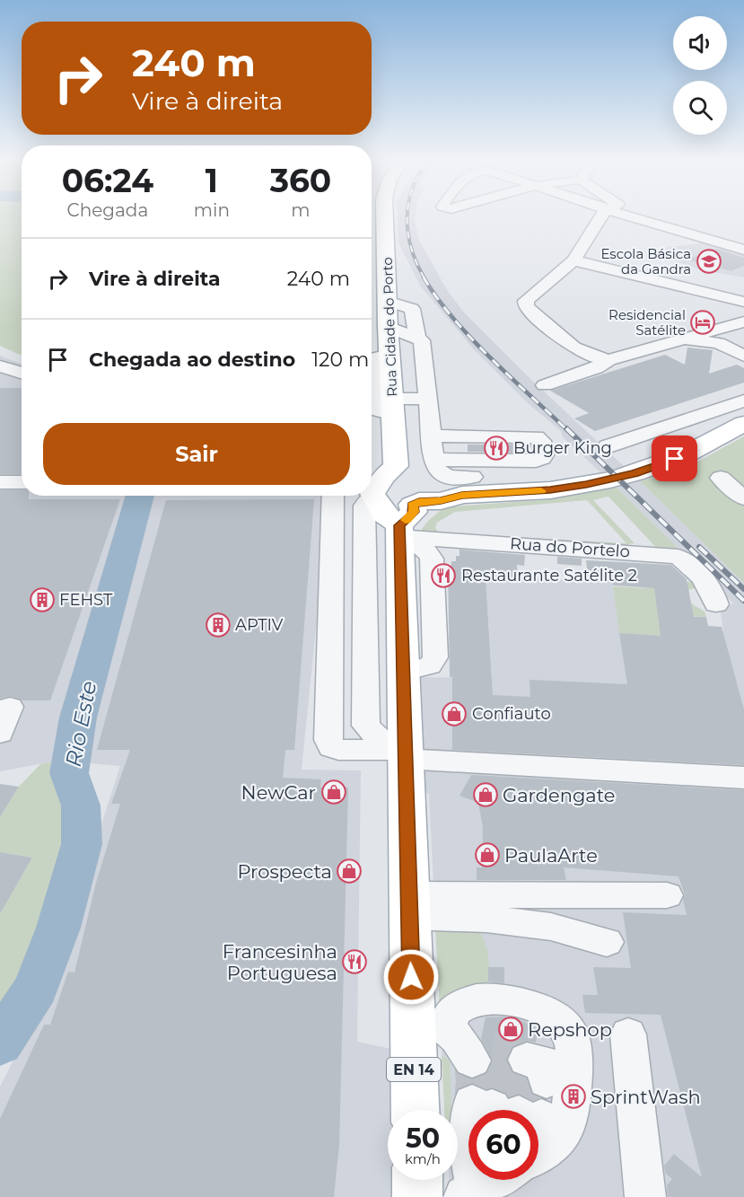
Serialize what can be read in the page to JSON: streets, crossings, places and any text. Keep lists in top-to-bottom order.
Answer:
{
  "streets": {
    "main road": ["Rua Cidade do Porto", "EN 14"],
    "street": ["Rua do Portelo"]
  },
  "crossings": [
    ["Rua Cidade do Porto", "Rua do Portelo"]
  ],
  "water": ["Rio Este"],
  "places": {
    "school or university": ["Escola Básica da Gandra"],
    "hotel": ["Residencial Satélite"],
    "restaurant": ["Burger King", "Restaurante Satélite 2", "Francesinha Portuguesa"],
    "building": ["FEHST", "APTIV", "SprintWash"],
    "shop": [
      "Confiauto",
      "NewCar",
      "Gardengate",
      "PaulaArte",
      "Prospecta",
      "Repshop"
    ]
  },
  "page": {
    "turn": ["240 m", "Vire à direita"],
    "eta": [
      "06:24",
      "Chegada",
      "1",
      "min",
      "360",
      "m"
    ],
    "list": [
      {
        "name": "Vire à direita",
        "value": "240 m"
      },
      {
        "name": "Chegada ao destino",
        "value": "120 m"
      }
    ],
    "buttons": "Sair",
    "speed": "50 km/h",
    "limit": "60"
  }
}
